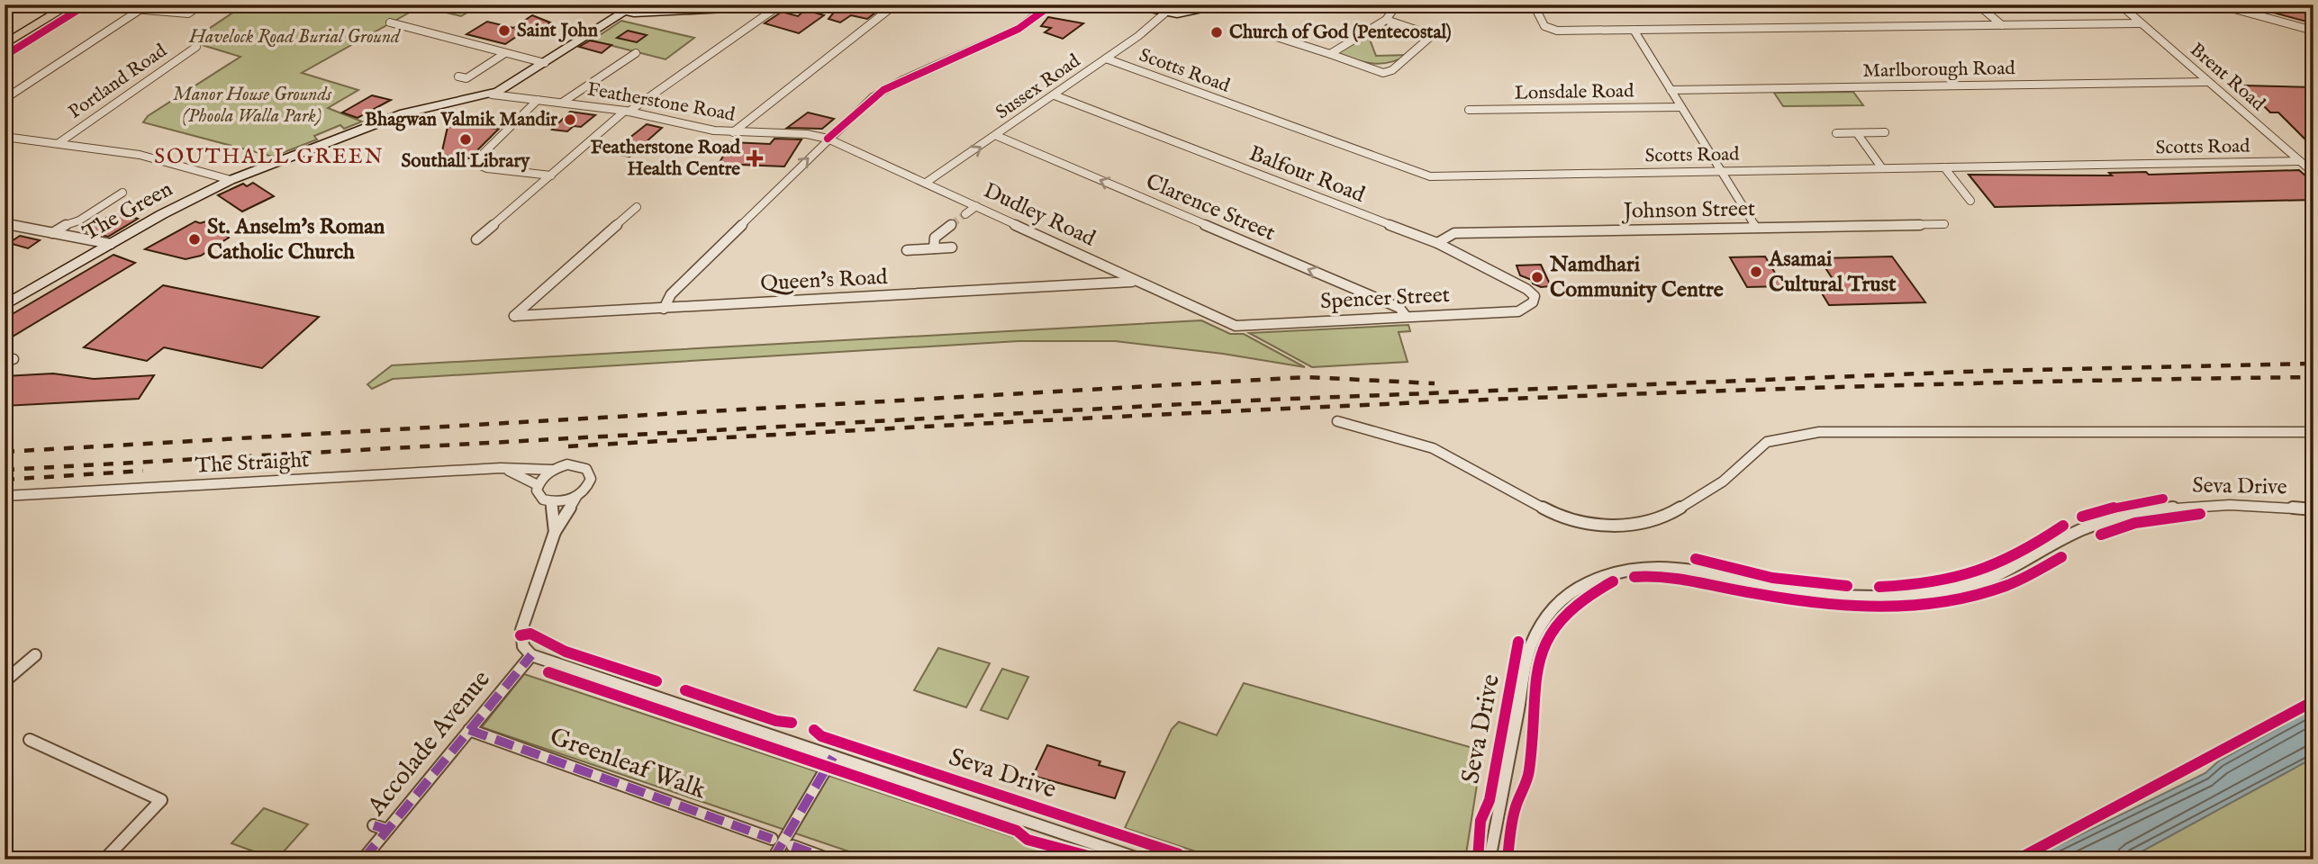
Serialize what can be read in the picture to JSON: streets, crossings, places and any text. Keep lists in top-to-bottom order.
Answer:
{
  "streets": {
    "street": [
      "Marlborough Road",
      "Scotts Road",
      "Brent Road",
      "Portland Road",
      "Sussex Road",
      "Lonsdale Road",
      "Featherstone Road",
      "Balfour Road",
      "Clarence Street",
      "Johnson Street",
      "The Green",
      "Dudley Road",
      "Queen's Road",
      "Spencer Street",
      "The Straight",
      "Seva Drive",
      "Accolade Avenue",
      "Greenleaf Walk"
    ]
  },
  "crossings": [
    ["Marlborough Road", "Brent Road"],
    ["Scotts Road", "Brent Road"],
    ["Scotts Road", "Sussex Road"],
    ["Sussex Road", "Balfour Road"],
    ["Sussex Road", "Clarence Street"],
    ["Sussex Road", "Dudley Road"],
    ["Featherstone Road", "The Green"],
    ["Featherstone Road", "Dudley Road"],
    ["Balfour Road", "Johnson Street"],
    ["Balfour Road", "Spencer Street"],
    ["Clarence Street", "Spencer Street"],
    ["Dudley Road", "Queen's Road"],
    ["Dudley Road", "Spencer Street"],
    ["Seva Drive", "Accolade Avenue"],
    ["Accolade Avenue", "Greenleaf Walk"]
  ],
  "one_way": ["Clarence Street"],
  "districts": ["SOUTHALL GREEN"],
  "parks": ["Havelock Road Burial Ground", "Manor House Grounds (Phoola Walla Park)"],
  "places": {
    "other": [
      "Saint John",
      "Church of God (Pentecostal)",
      "Bhagwan Valmik Mandir",
      "Southall Library",
      "St. Anselm's Roman Catholic Church",
      "Asamai Cultural Trust",
      "Namdhari Community Centre"
    ],
    "health": ["Featherstone Road Health Centre"]
  }
}
